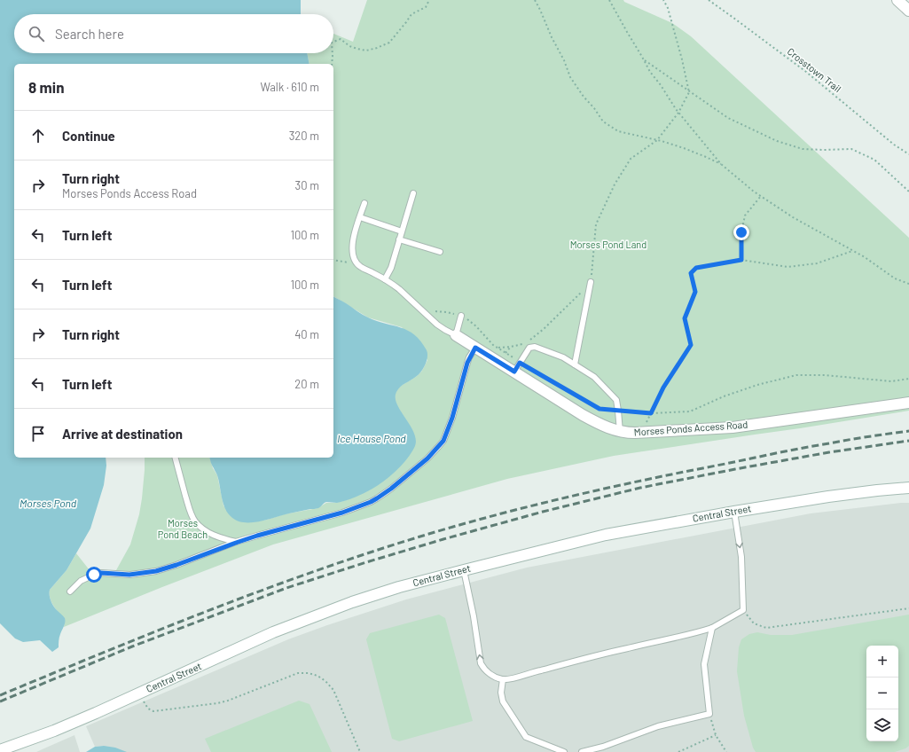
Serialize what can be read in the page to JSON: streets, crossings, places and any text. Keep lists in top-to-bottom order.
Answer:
{
  "streets": {
    "main road": ["Morses Ponds Access Road", "Central Street"],
    "path": ["Crosstown Trail"]
  },
  "water": ["Ice House Pond", "Morses Pond"],
  "parks": ["Morses Pond Land", "Morses Pond Beach"],
  "page": {
    "search": "Search here",
    "heading": ["8 min", "Walk · 610 m"],
    "list": [
      ["Continue", "320 m"],
      ["Turn right", "Morses Ponds Access Road", "30 m"],
      ["Turn left", "100 m"],
      ["Turn left", "100 m"],
      ["Turn right", "40 m"],
      ["Turn left", "20 m"],
      "Arrive at destination"
    ],
    "map_buttons": ["+", "−"]
  }
}
